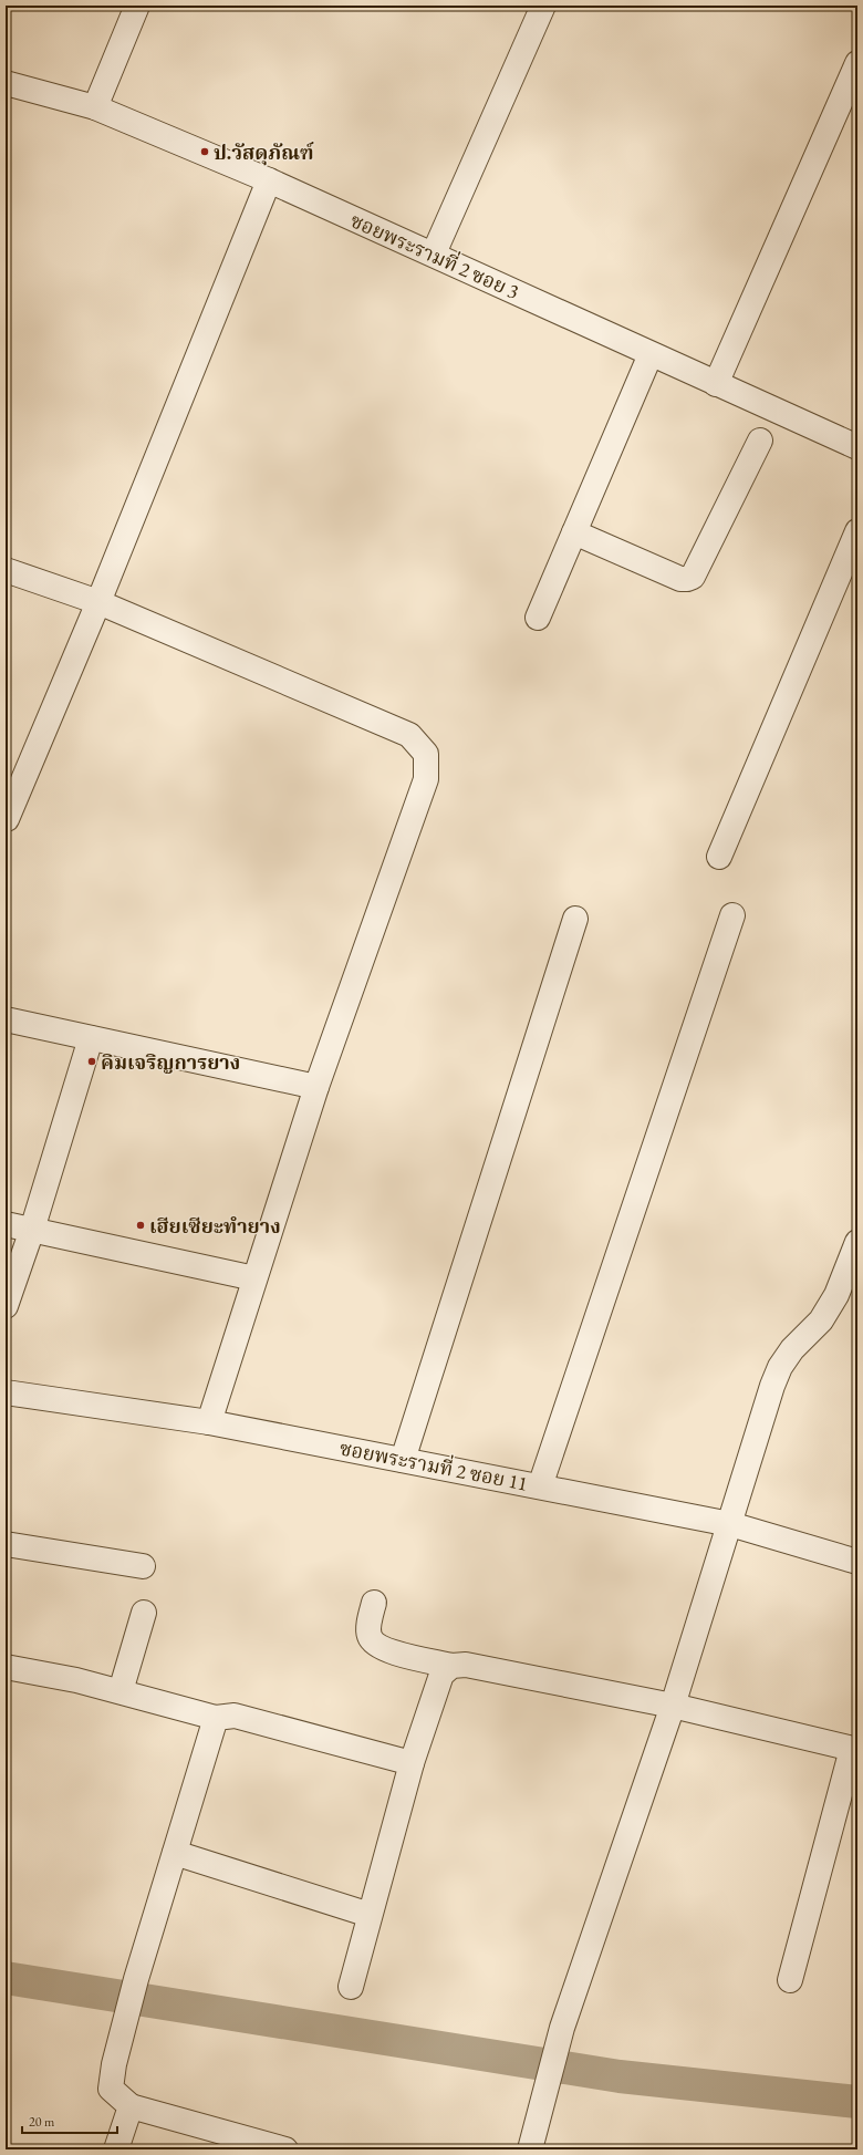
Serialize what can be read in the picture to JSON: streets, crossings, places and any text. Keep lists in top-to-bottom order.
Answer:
{
  "streets": {
    "street": ["ซอยพระรามที่ 2 ซอย 3", "ซอยพระรามที่ 2 ซอย 11"]
  },
  "places": ["ป.วัสดุภัณฑ์", "คิมเจริญการยาง", "เฮียเซียะทำยาง"],
  "scale_bar": "20 m"
}
